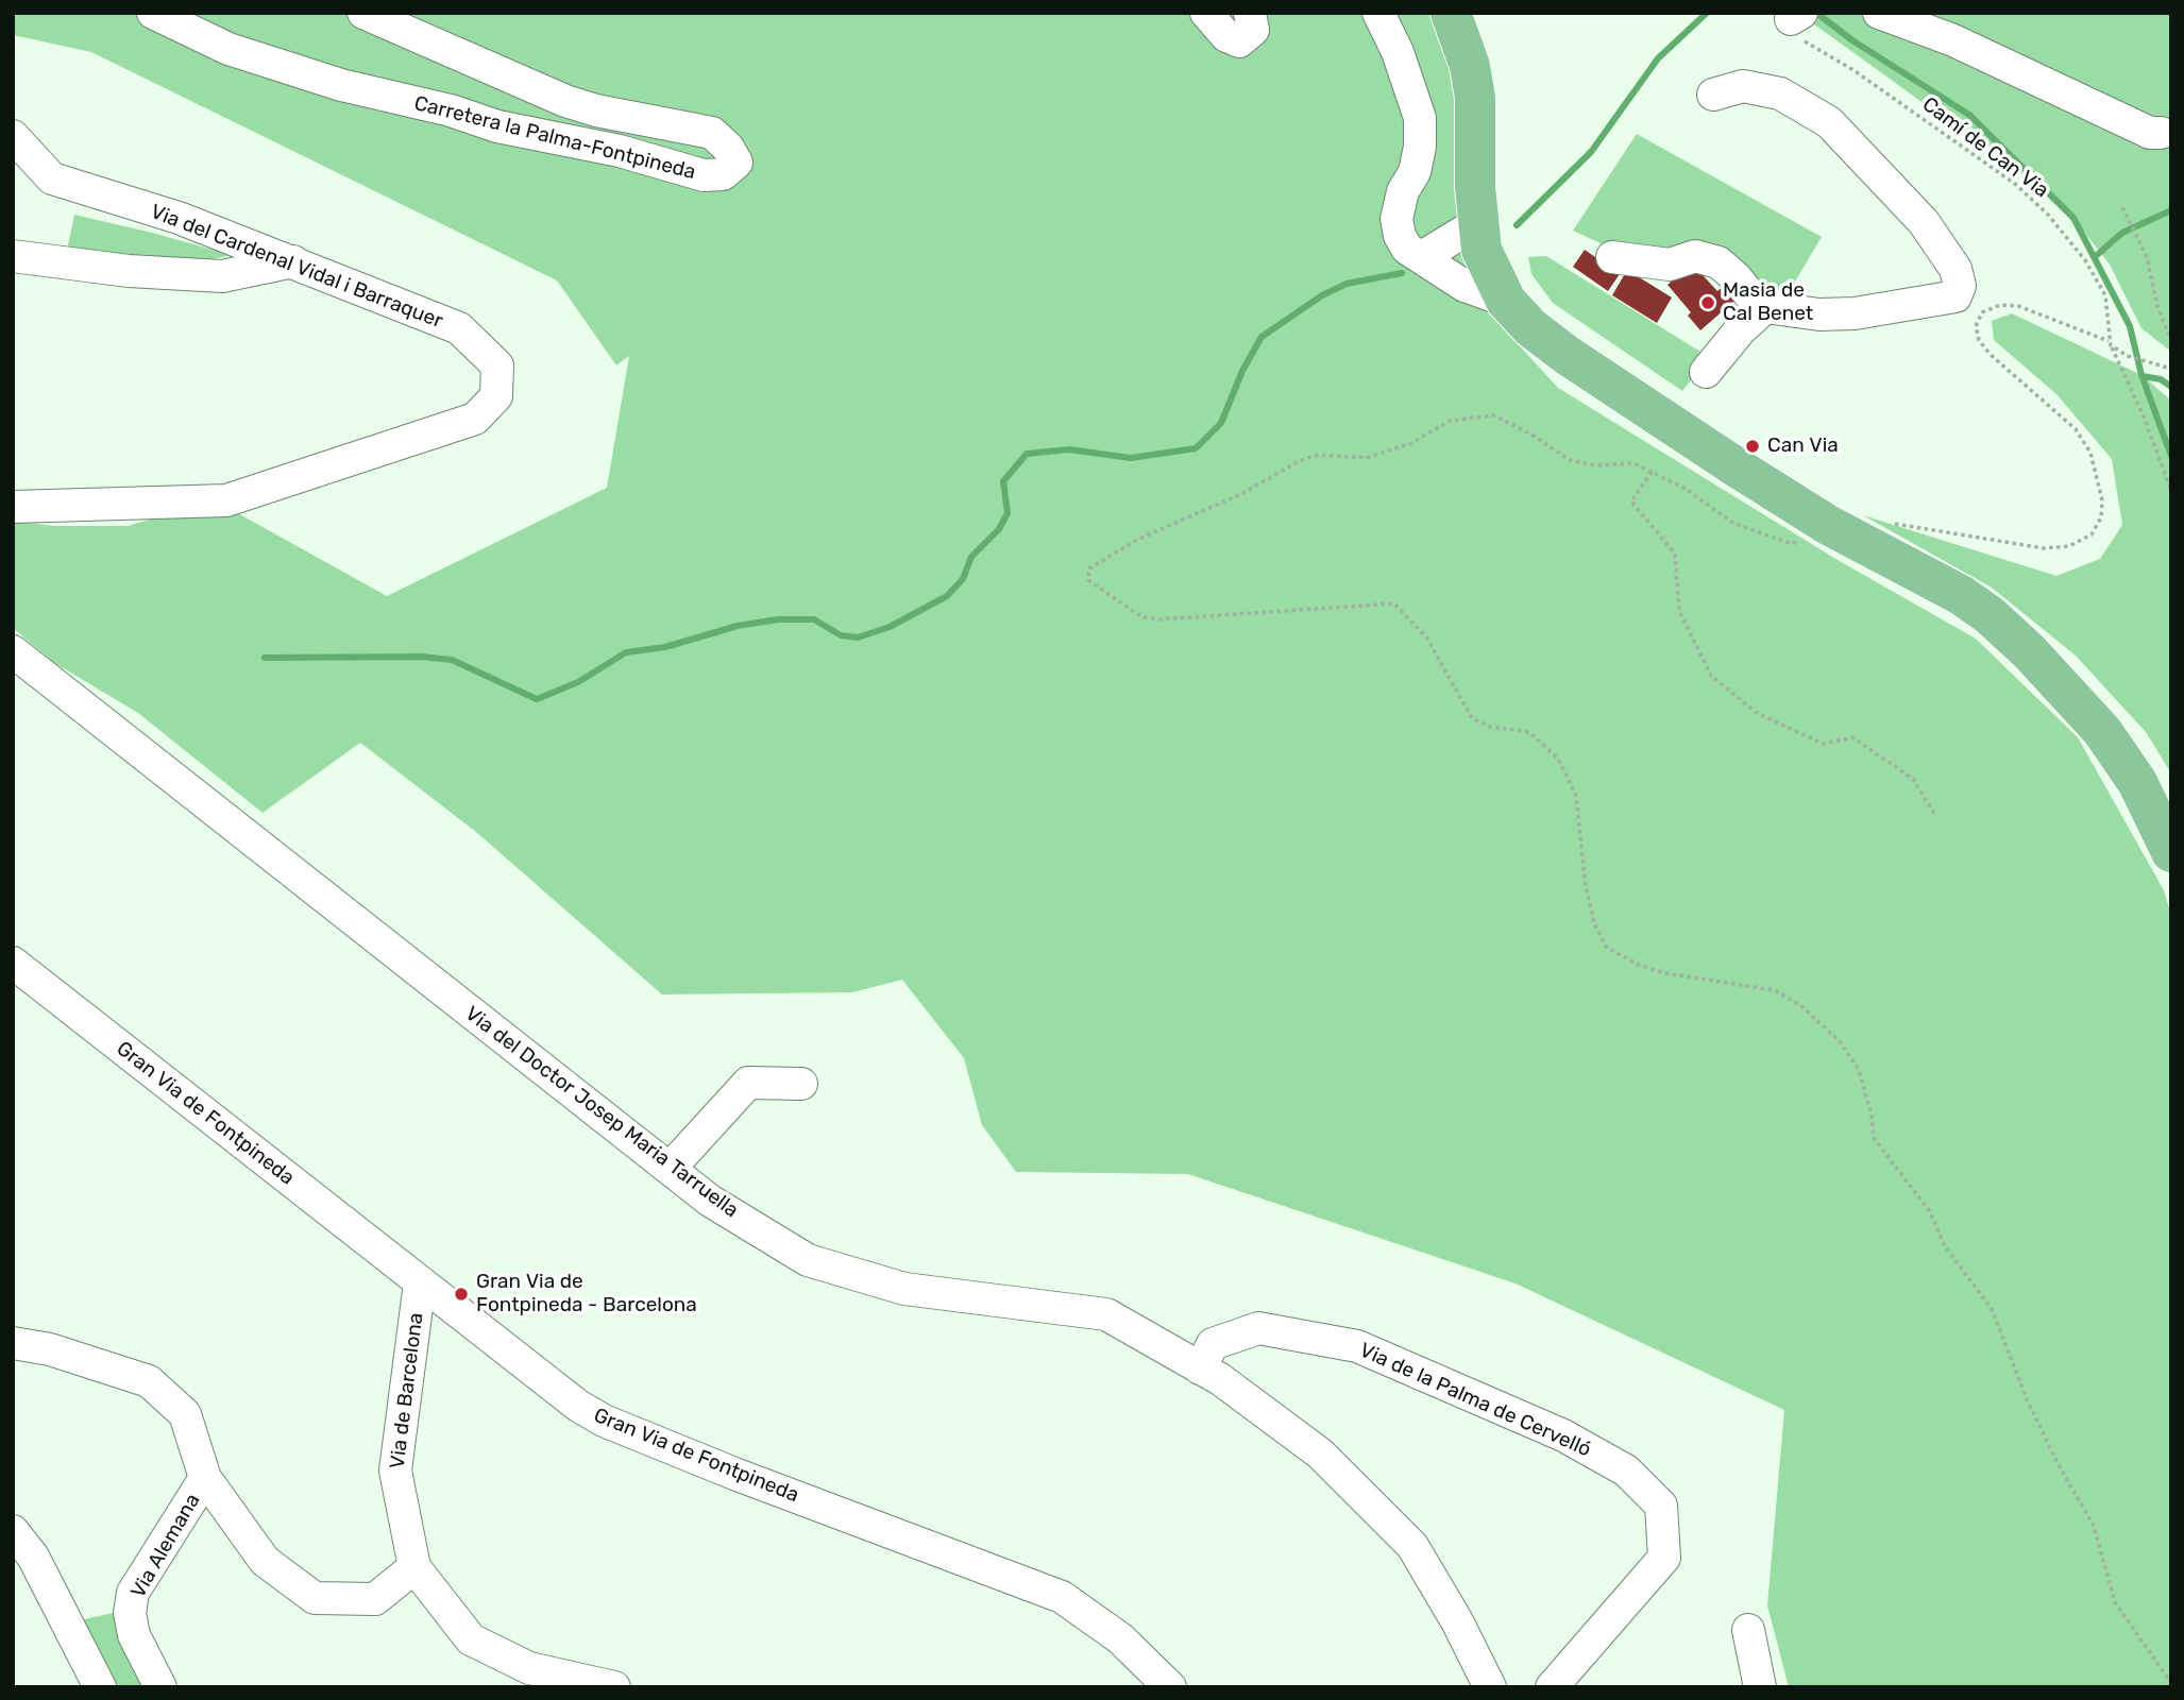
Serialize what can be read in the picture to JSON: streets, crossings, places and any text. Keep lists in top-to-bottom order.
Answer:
{
  "streets": {
    "street": [
      "Carretera la Palma-Fontpineda",
      "Via del Cardenal Vidal i Barraquer",
      "Via del Doctor Josep Maria Tarruella",
      "Gran Via de Fontpineda",
      "Via de Barcelona",
      "Via de la Palma de Cervelló",
      "Via Alemana"
    ],
    "path": ["Camí de Can Via"]
  },
  "crossings": [
    ["Via del Doctor Josep Maria Tarruella", "Via de la Palma de Cervelló"],
    ["Gran Via de Fontpineda", "Via de Barcelona"]
  ],
  "places": ["Masia de Cal Benet", "Can Via", "Gran Via de Fontpineda - Barcelona"]
}
